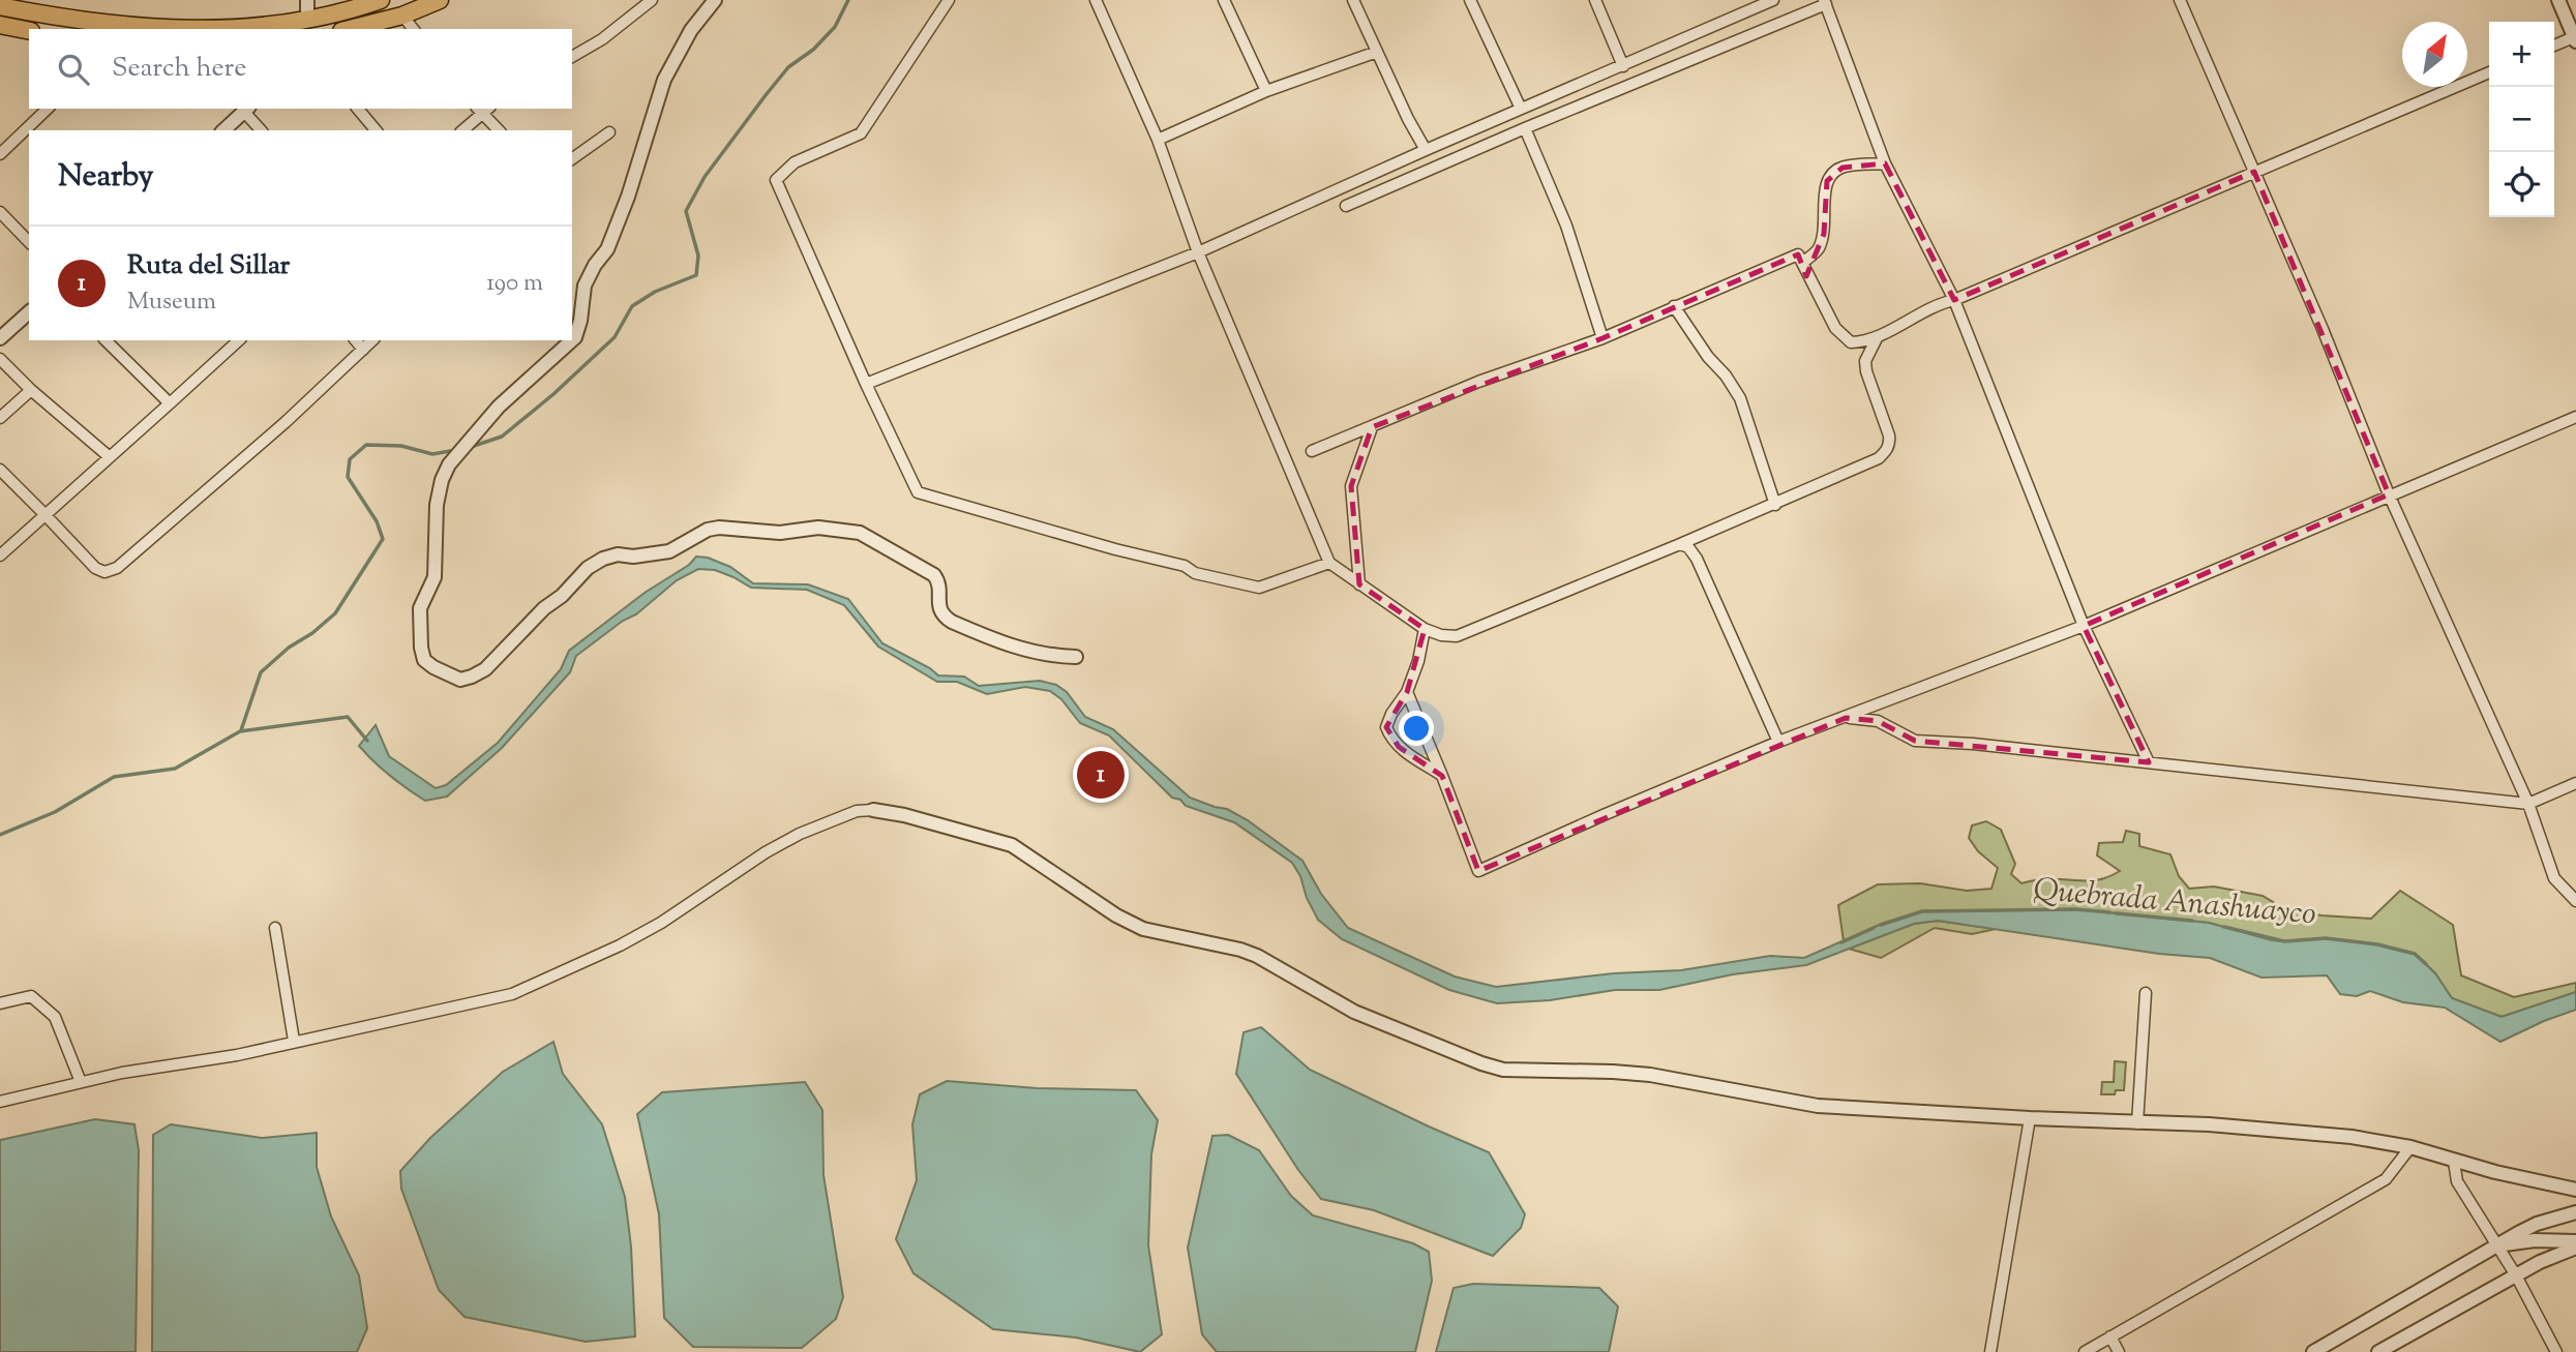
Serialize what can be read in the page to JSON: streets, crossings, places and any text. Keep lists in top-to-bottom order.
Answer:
{
  "water": ["Quebrada Anashuayco"],
  "north": "top right",
  "page": {
    "map_buttons": ["+", "−"],
    "search": "Search here",
    "heading": "Nearby",
    "list": [
      {
        "mark": "1",
        "name": "Ruta del Sillar",
        "note": "Museum",
        "value": "190 m"
      }
    ],
    "pins": "1"
  }
}
